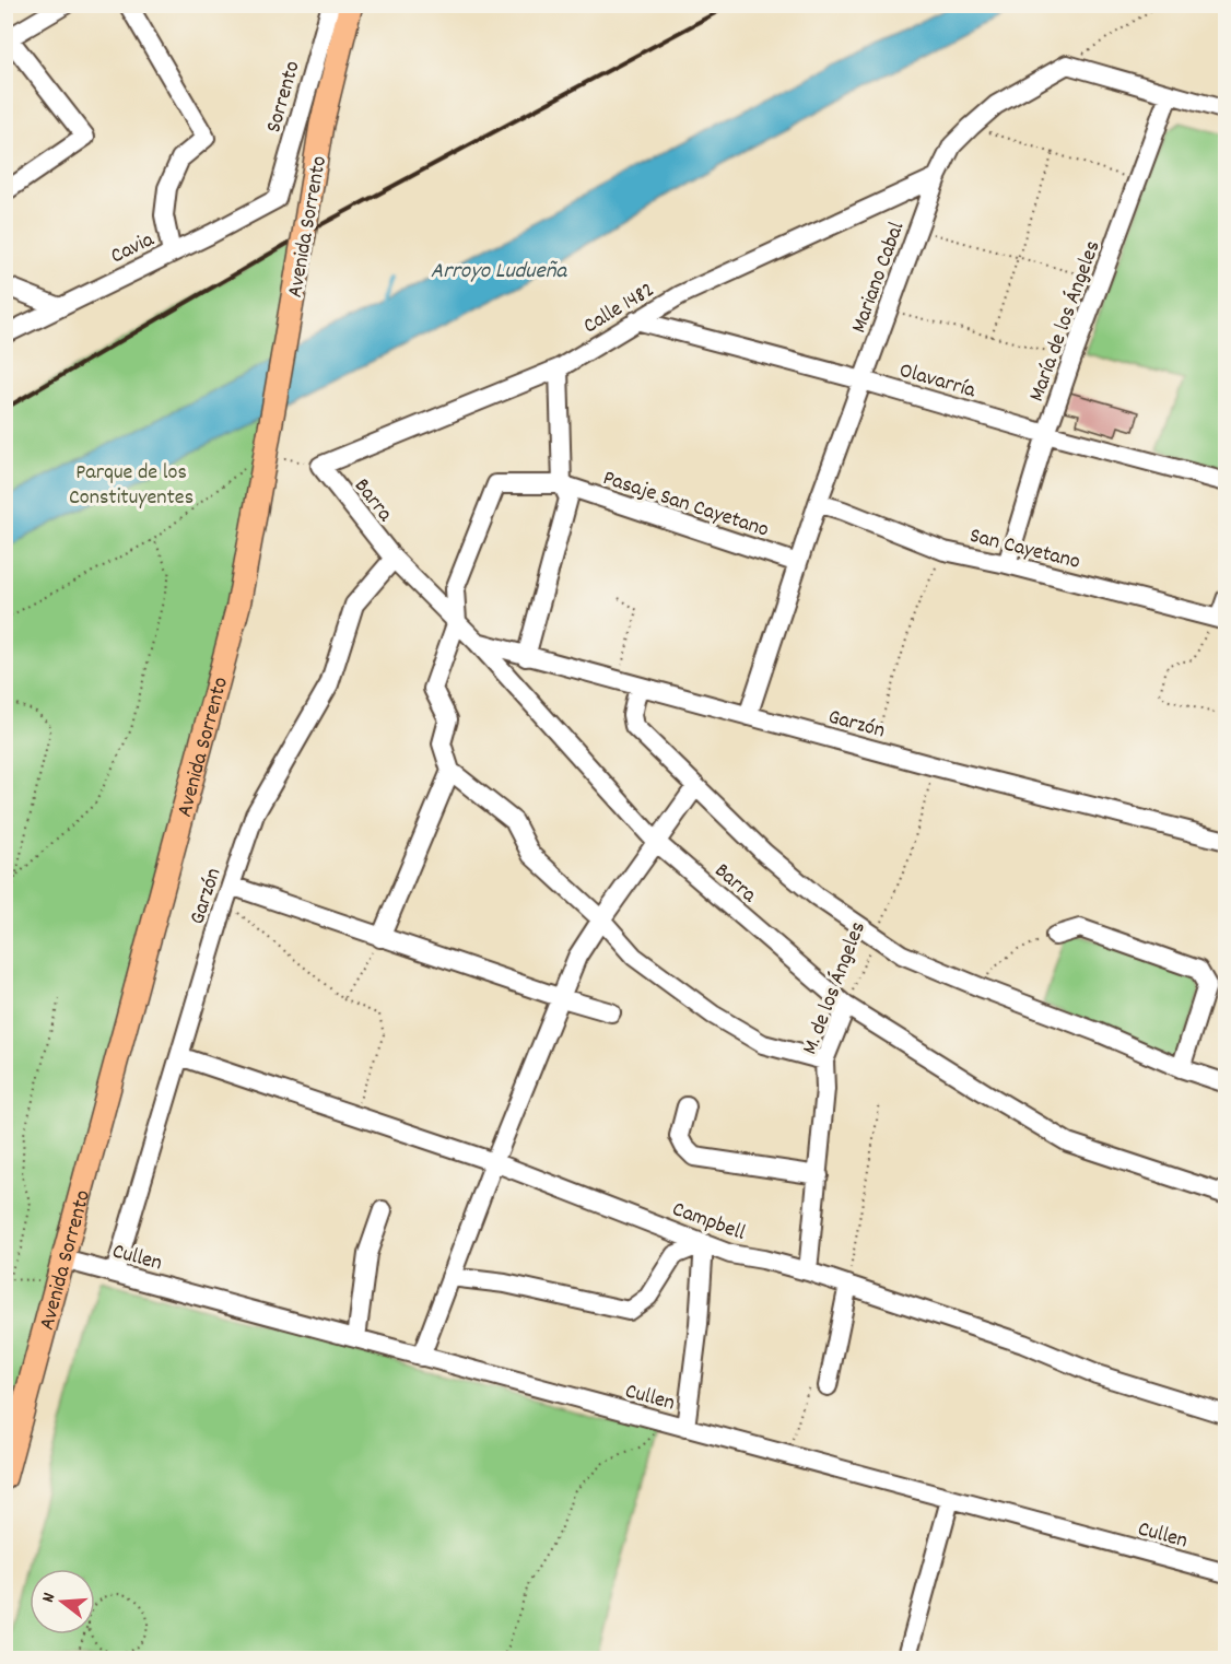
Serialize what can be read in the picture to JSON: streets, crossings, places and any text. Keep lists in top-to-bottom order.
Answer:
{
  "streets": {
    "main road": ["Avenida Sorrento"],
    "street": [
      "Sorrento",
      "Cavia",
      "Mariano Cabal",
      "Calle 1482",
      "María de los Ángeles",
      "Olavarría",
      "Barra",
      "Pasaje San Cayetano",
      "San Cayetano",
      "Garzón",
      "M. de los Ángeles",
      "Campbell",
      "Cullen"
    ]
  },
  "crossings": [
    ["Sorrento", "Cavia"],
    ["Avenida Sorrento", "Cullen"],
    ["Mariano Cabal", "Calle 1482"],
    ["Mariano Cabal", "Olavarría"],
    ["Mariano Cabal", "Pasaje San Cayetano"],
    ["Mariano Cabal", "San Cayetano"],
    ["Mariano Cabal", "Garzón"],
    ["Calle 1482", "Olavarría"],
    ["Calle 1482", "Barra"],
    ["María de los Ángeles", "Olavarría"],
    ["María de los Ángeles", "San Cayetano"],
    ["Barra", "Pasaje San Cayetano"],
    ["Barra", "Garzón"],
    ["Barra", "M. de los Ángeles"],
    ["Garzón", "M. de los Ángeles"],
    ["Garzón", "Campbell"],
    ["Garzón", "Cullen"],
    ["M. de los Ángeles", "Campbell"]
  ],
  "water": ["Arroyo Ludueña"],
  "parks": ["Parque de los Constituyentes"],
  "north": "left"
}
